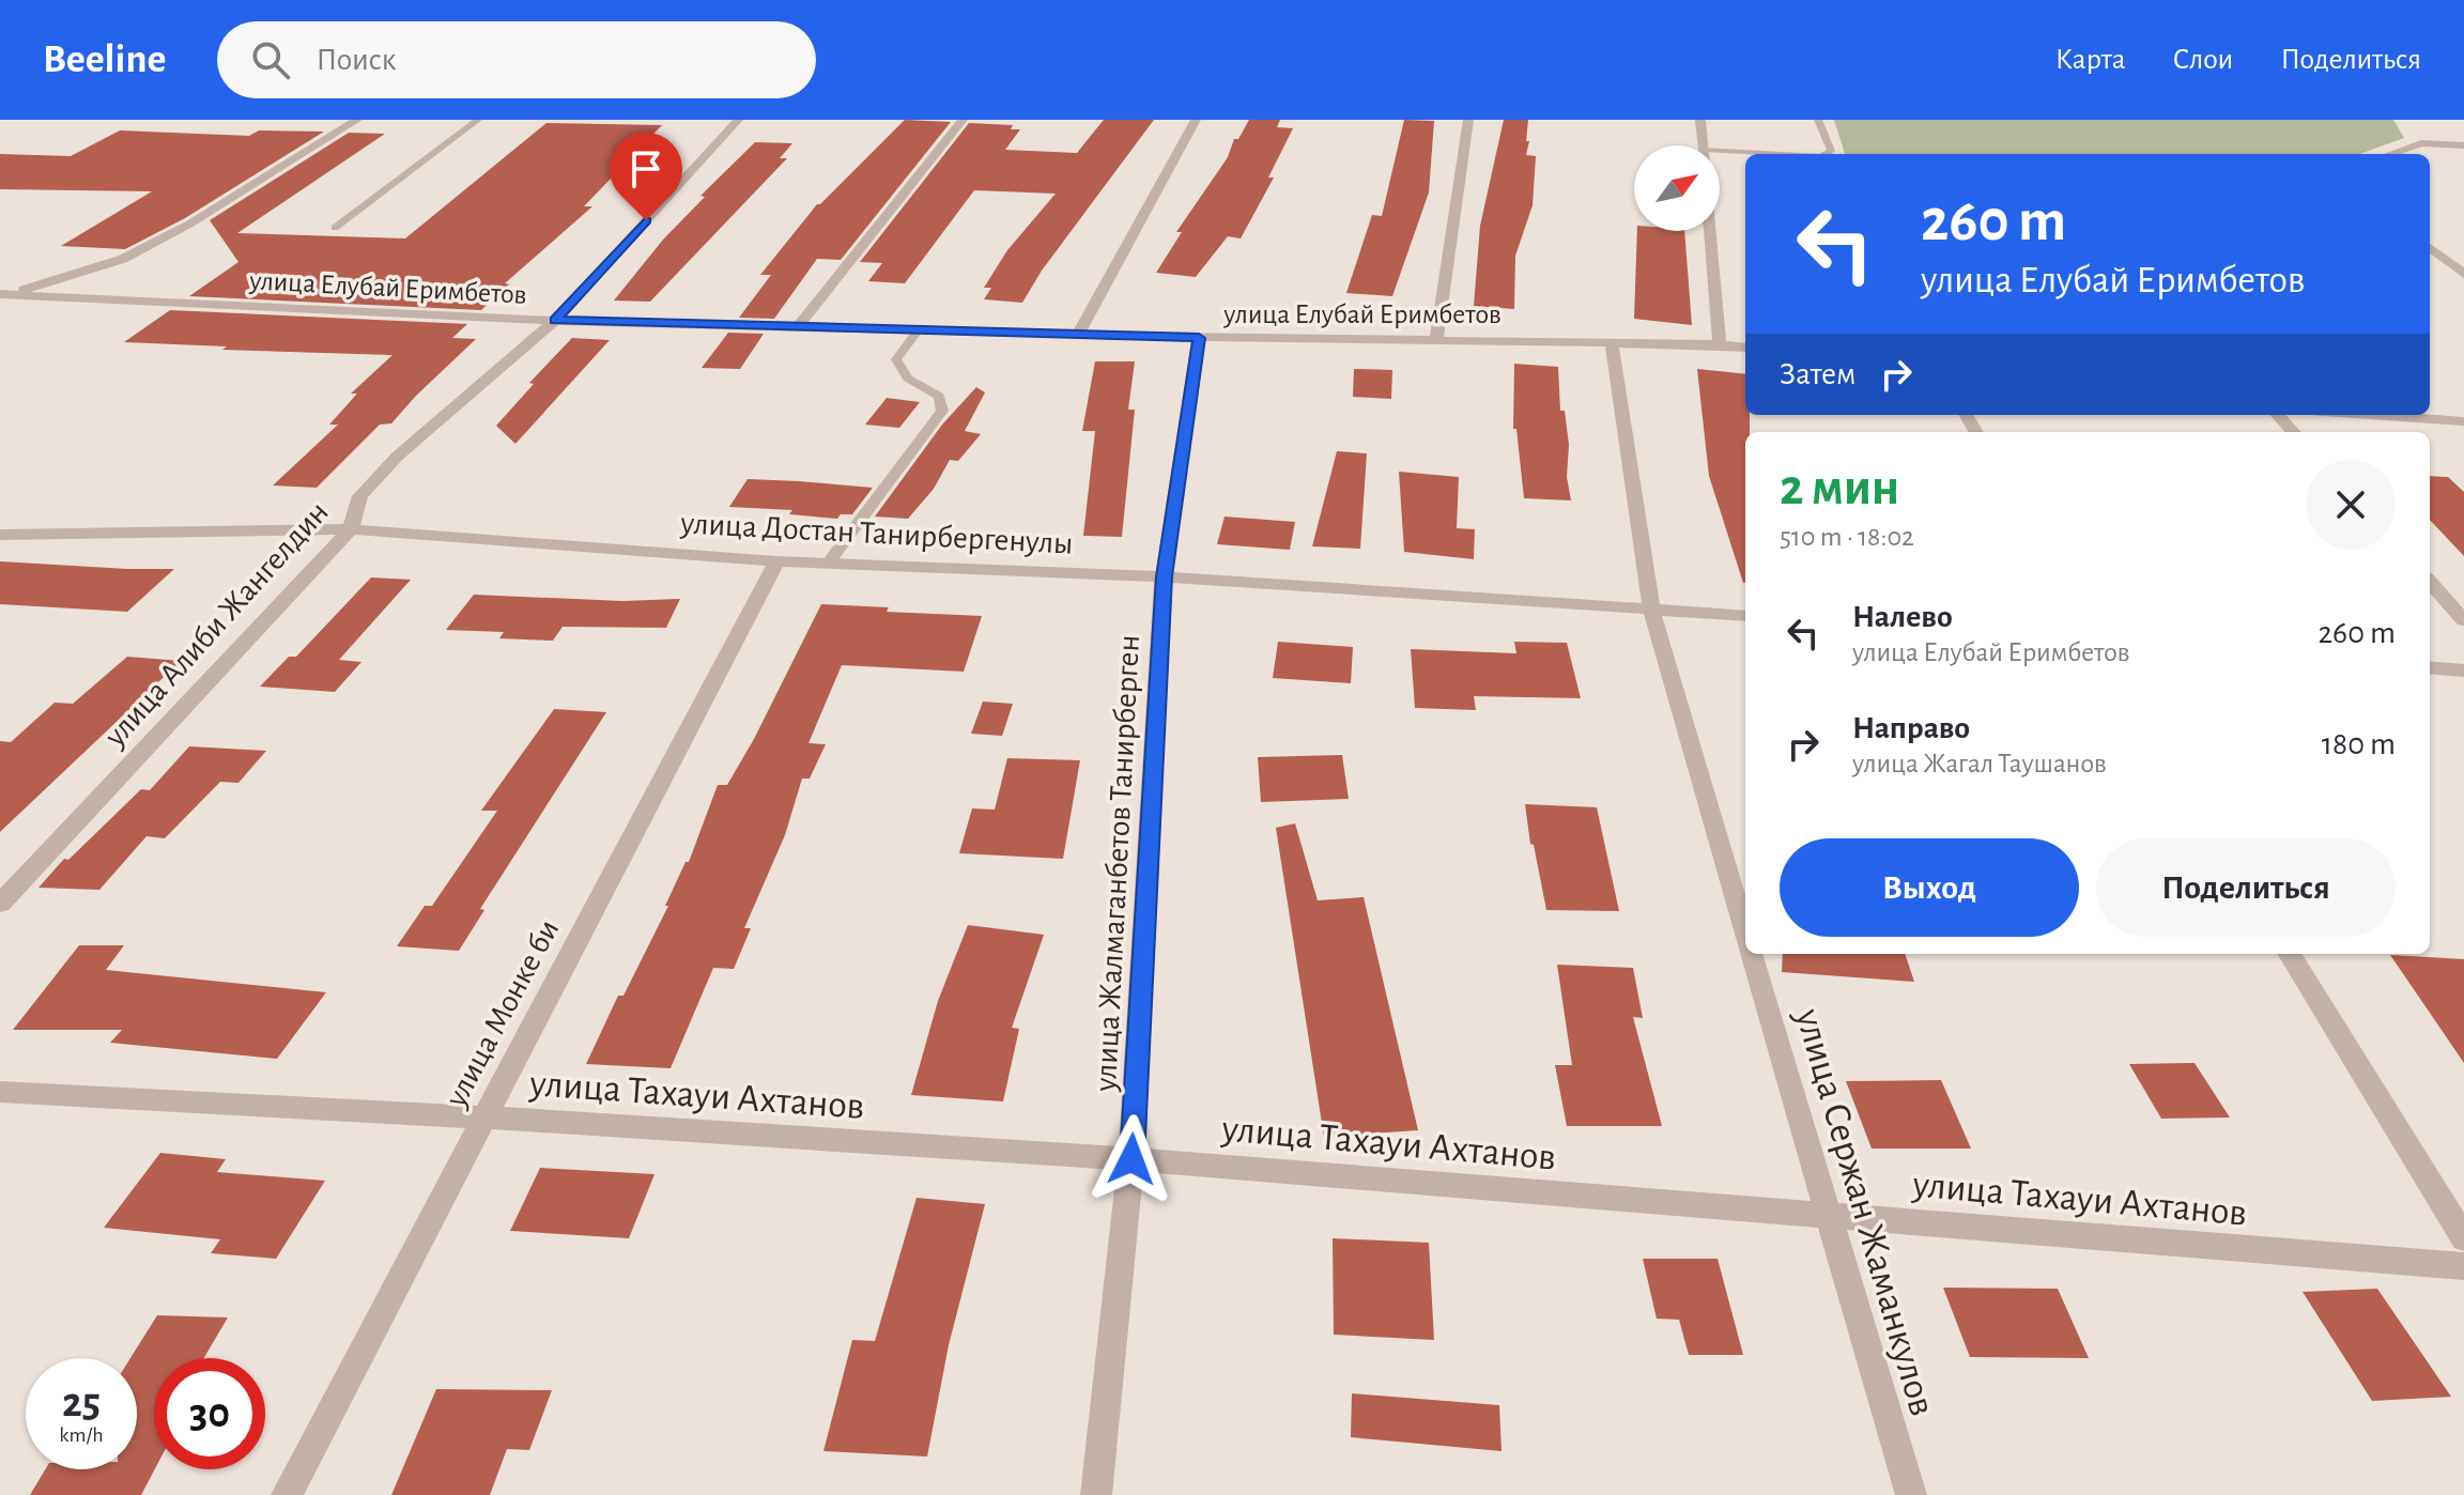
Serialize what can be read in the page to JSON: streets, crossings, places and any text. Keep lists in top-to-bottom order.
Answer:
{
  "streets": {
    "street": [
      "улица Елубай Еримбетов",
      "улица Достан Танирбергенулы",
      "улица Алиби Жангелдин",
      "улица Жалмаганбетов Танирберген",
      "улица Монке би",
      "улица Тахауи Ахтанов",
      "улица Сержан Жаманкулов"
    ]
  },
  "crossings": [
    ["улица Елубай Еримбетов", "улица Алиби Жангелдин"],
    ["улица Елубай Еримбетов", "улица Жалмаганбетов Танирберген"],
    ["улица Елубай Еримбетов", "улица Сержан Жаманкулов"],
    ["улица Достан Танирбергенулы", "улица Алиби Жангелдин"],
    ["улица Достан Танирбергенулы", "улица Жалмаганбетов Танирберген"],
    ["улица Достан Танирбергенулы", "улица Монке би"],
    ["улица Достан Танирбергенулы", "улица Сержан Жаманкулов"],
    ["улица Жалмаганбетов Танирберген", "улица Тахауи Ахтанов"],
    ["улица Монке би", "улица Тахауи Ахтанов"],
    ["улица Тахауи Ахтанов", "улица Сержан Жаманкулов"]
  ],
  "north": "top right",
  "page": {
    "header": "Beeline",
    "search": "Поиск",
    "nav": ["Карта", "Слои", "Поделиться"],
    "turn": ["260 m", "улица Елубай Еримбетов"],
    "then": "Затем",
    "heading": ["2 мин", "510 m · 18:02"],
    "list": [
      {
        "name": "Налево",
        "note": "улица Елубай Еримбетов",
        "value": "260 m"
      },
      {
        "name": "Направо",
        "note": "улица Жагал Таушанов",
        "value": "180 m"
      }
    ],
    "buttons": ["Выход", "Поделиться"],
    "speed": "25 km/h",
    "limit": "30"
  }
}
